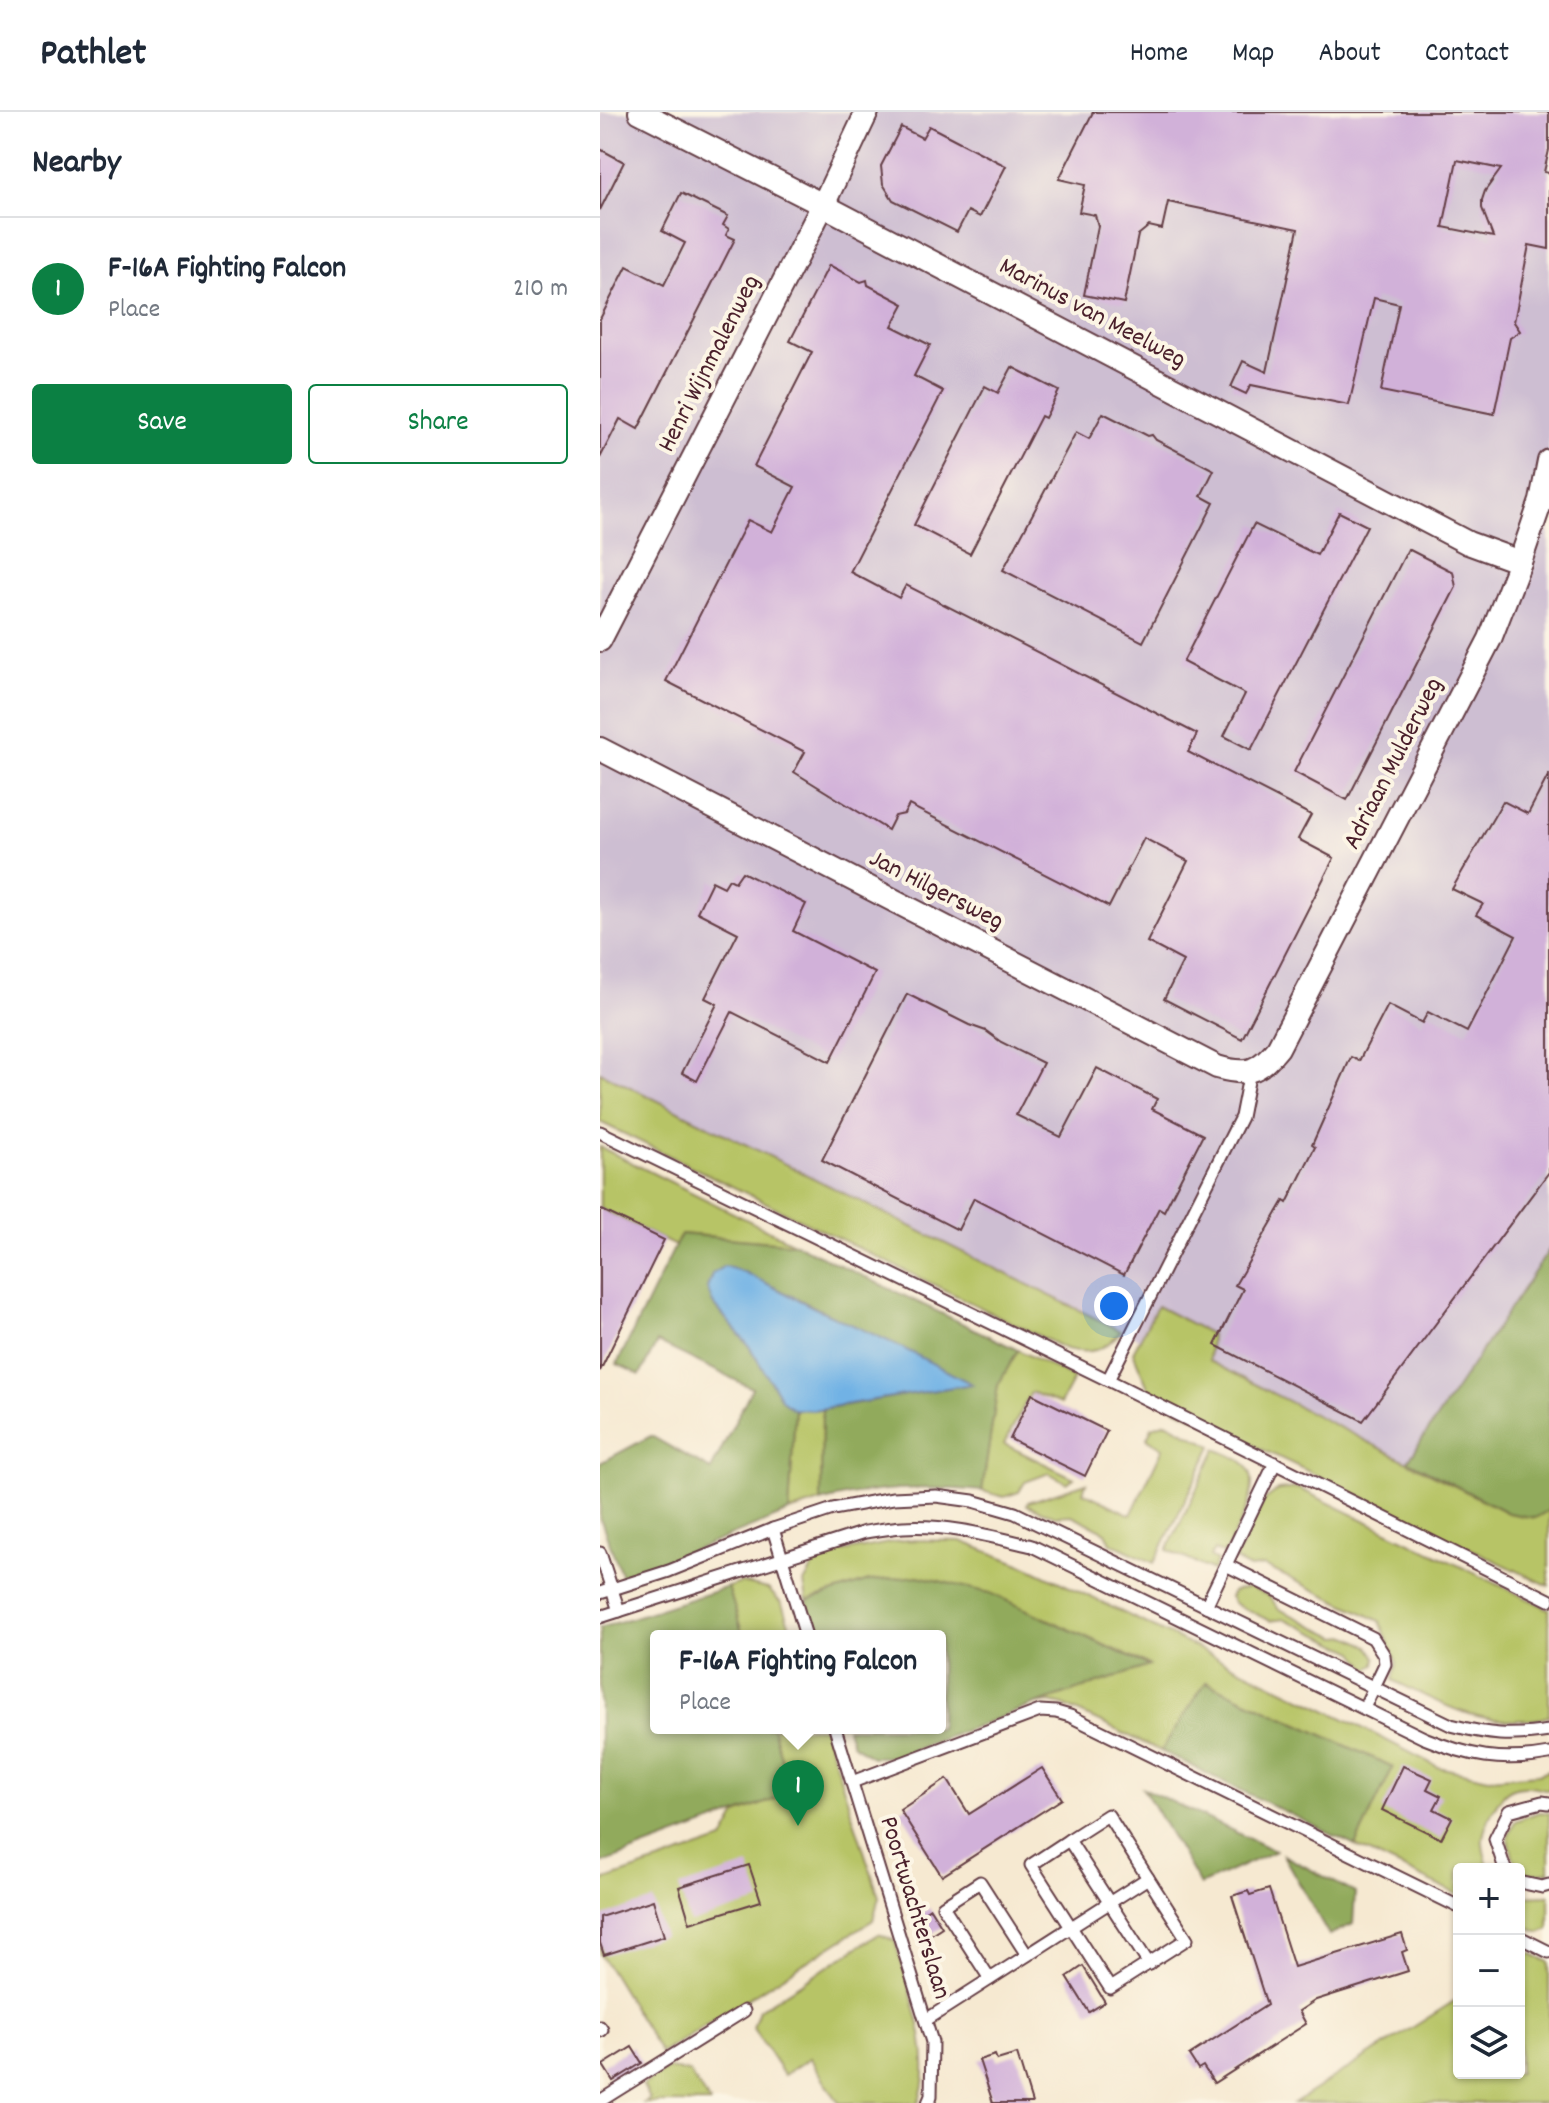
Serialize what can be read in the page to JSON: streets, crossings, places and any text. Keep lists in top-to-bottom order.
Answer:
{
  "streets": {
    "street": [
      "Marinus van Meelweg",
      "Henri Wijnmalenweg",
      "Adriaan Mulderweg",
      "Jan Hilgersweg"
    ],
    "lane": ["Poortwachterslaan"]
  },
  "crossings": [
    ["Marinus van Meelweg", "Henri Wijnmalenweg"],
    ["Marinus van Meelweg", "Adriaan Mulderweg"],
    ["Adriaan Mulderweg", "Jan Hilgersweg"]
  ],
  "page": {
    "header": "Pathlet",
    "nav": [
      "Home",
      "Map",
      "About",
      "Contact"
    ],
    "heading": "Nearby",
    "list": [
      {
        "mark": "1",
        "name": "F-16A Fighting Falcon",
        "note": "Place",
        "value": "210 m"
      }
    ],
    "buttons": ["Save", "Share"],
    "popup": ["F-16A Fighting Falcon", "Place"],
    "pins": "1",
    "map_buttons": ["+", "−"]
  }
}
